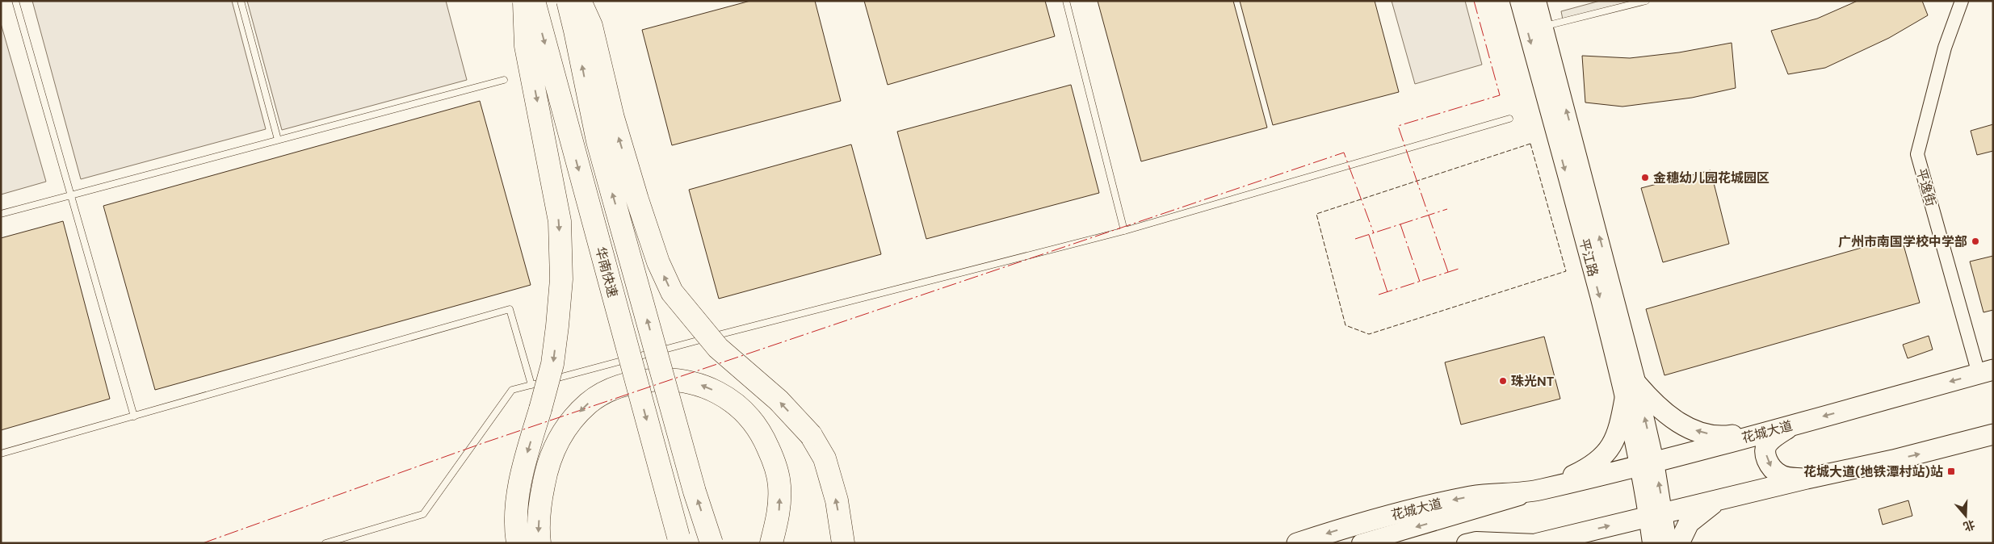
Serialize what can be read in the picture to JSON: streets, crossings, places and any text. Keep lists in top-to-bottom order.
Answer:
{
  "streets": {
    "highway": ["华南快速"],
    "main road": ["花城大道"],
    "street": ["平逸街", "平江路"]
  },
  "crossings": [
    ["平逸街", "花城大道"],
    ["平江路", "花城大道"]
  ],
  "places": {
    "other": ["金穗幼儿园花城园区", "广州市南国学校中学部", "珠光NT"],
    "transit": ["花城大道(地铁潭村站)站"]
  },
  "north": "bottom"
}
